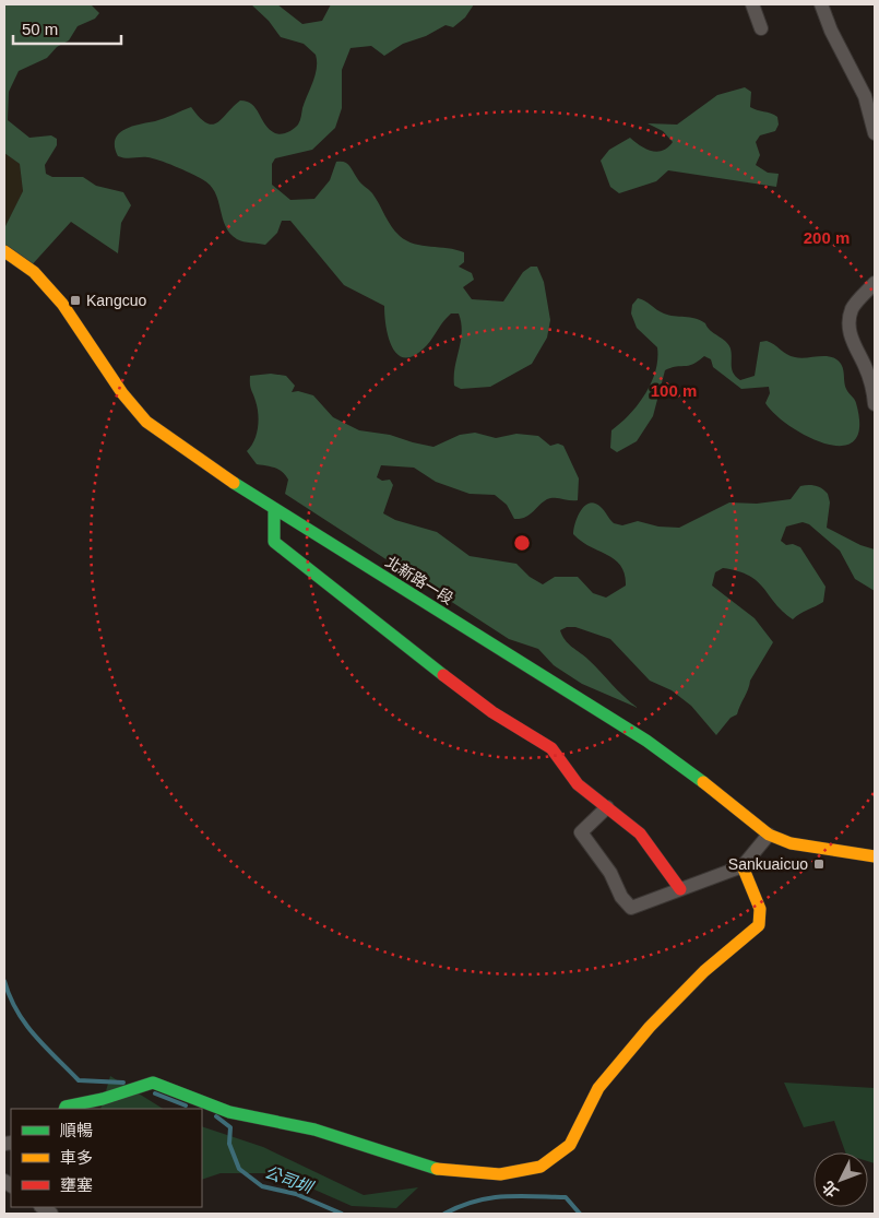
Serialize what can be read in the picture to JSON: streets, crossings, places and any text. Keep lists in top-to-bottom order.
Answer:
{
  "streets": {
    "street": ["北新路一段"]
  },
  "water": ["公司圳"],
  "places": {
    "transit": ["Kangcuo", "Sankuaicuo"]
  },
  "legend": ["順暢", "車多", "壅塞"],
  "scale_bar": "50 m",
  "north": "bottom left",
  "rings": ["200 m", "100 m"]
}
